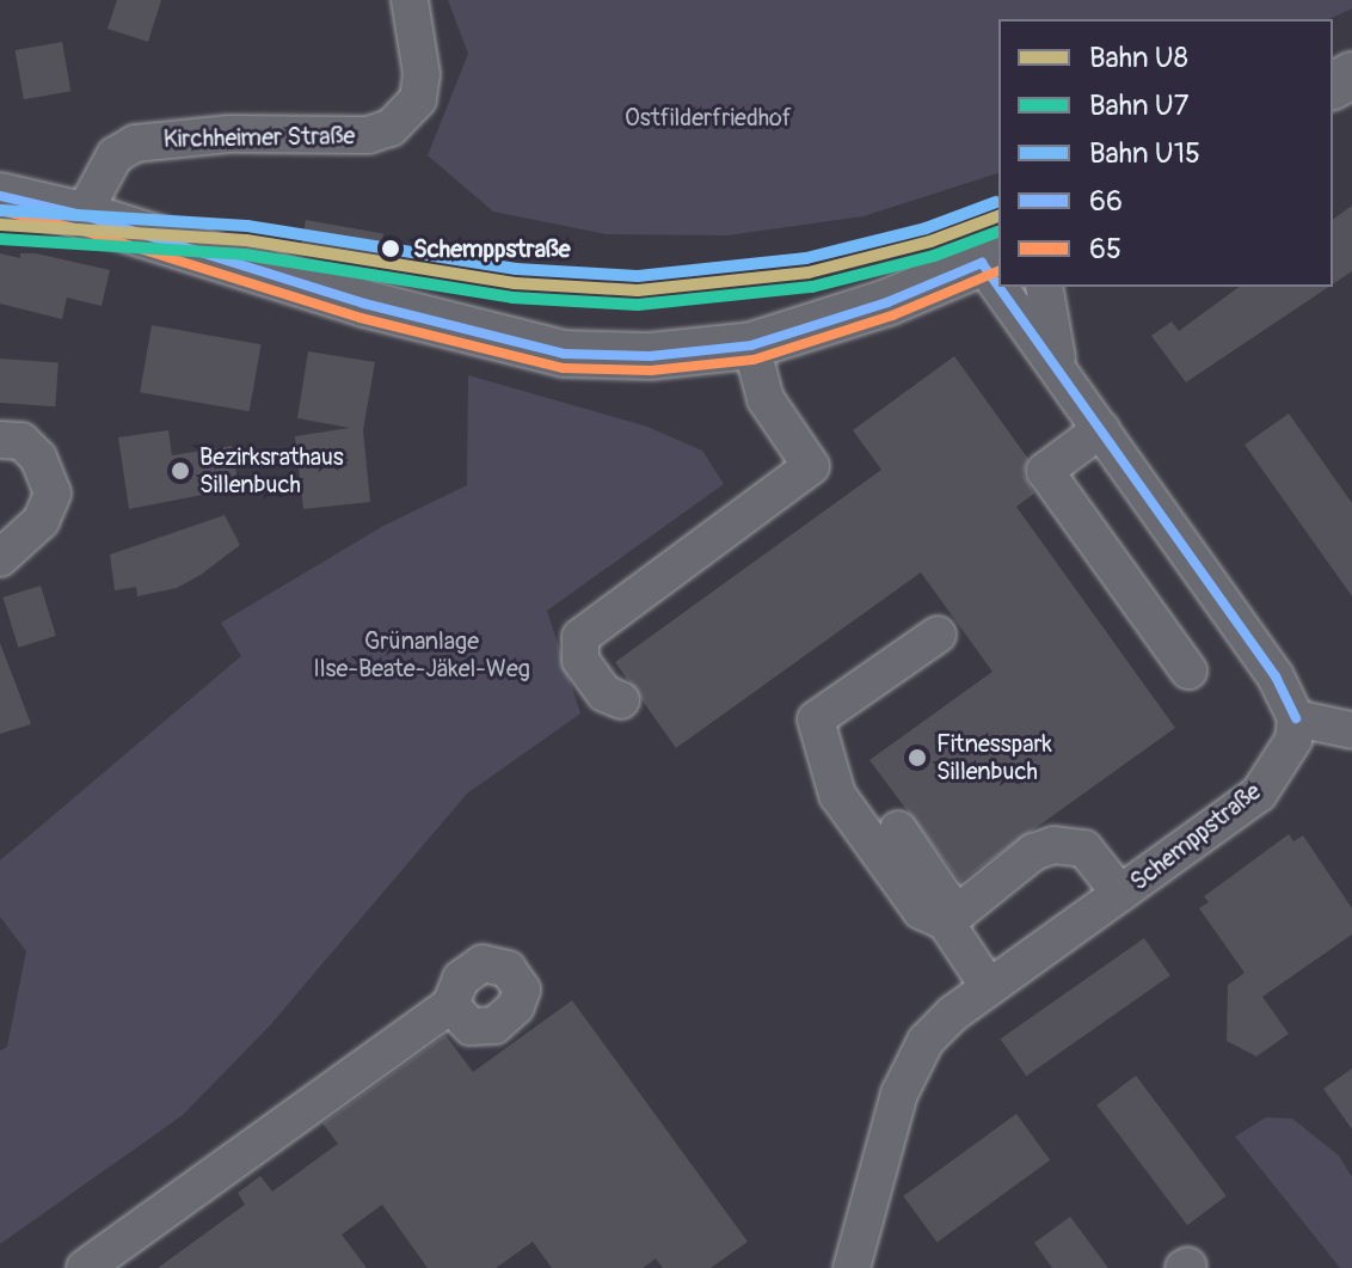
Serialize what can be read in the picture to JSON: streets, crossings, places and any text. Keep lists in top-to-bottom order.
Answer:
{
  "streets": {
    "street": ["Kirchheimer Straße", "Schemppstraße"]
  },
  "parks": ["Ostfilderfriedhof", "Grünanlage Ilse-Beate-Jäkel-Weg"],
  "places": ["Schemppstraße", "Bezirksrathaus Sillenbuch", "Fitnesspark Sillenbuch"],
  "lines": [
    "transit line 66",
    "rail line U15",
    "transit line 65",
    "rail line U8",
    "rail line U7"
  ],
  "legend": [
    "Bahn U8",
    "Bahn U7",
    "Bahn U15",
    "66",
    "65"
  ]
}
